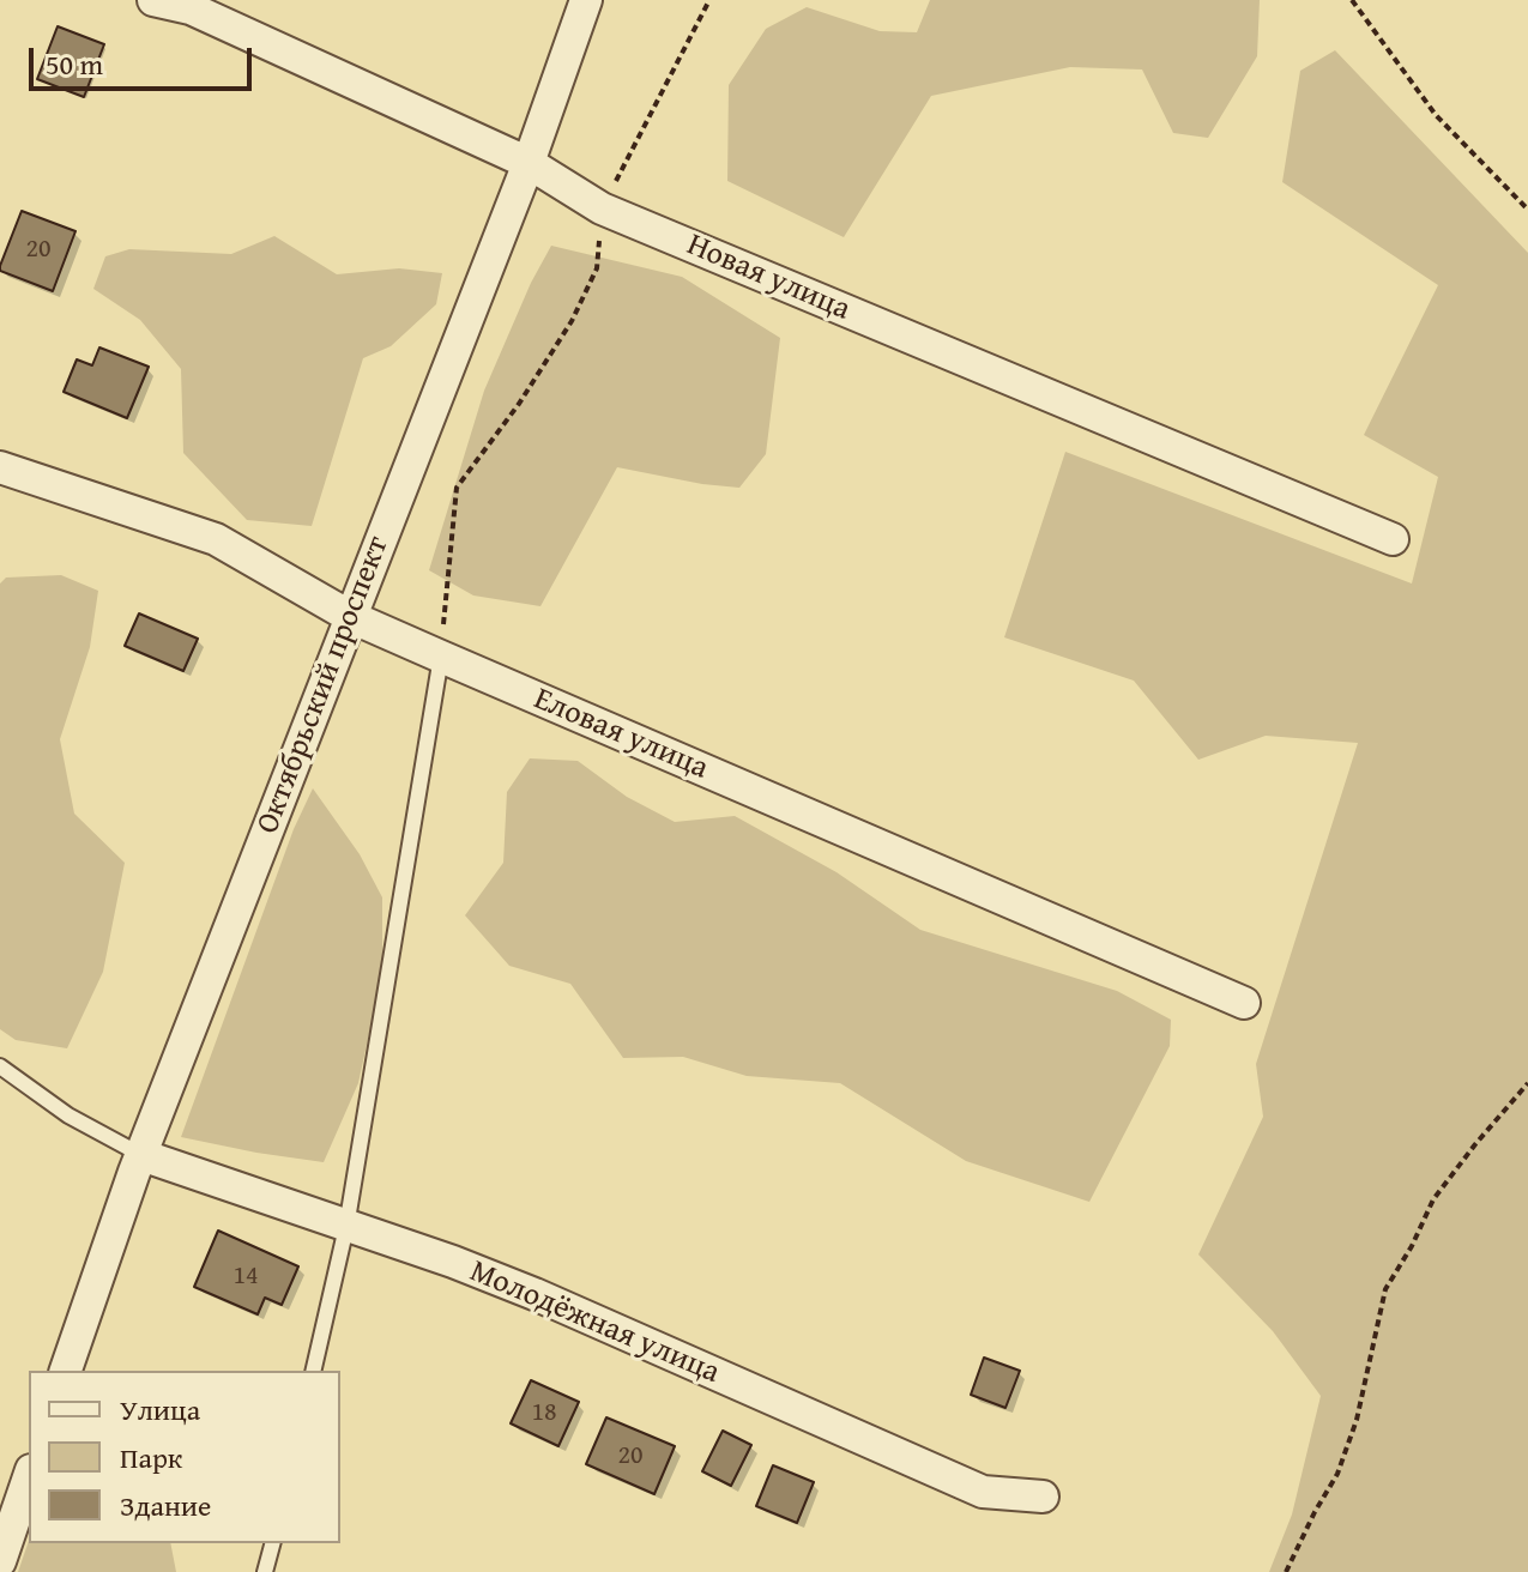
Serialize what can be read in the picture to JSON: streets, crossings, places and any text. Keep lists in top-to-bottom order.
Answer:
{
  "streets": {
    "street": [
      "Новая улица",
      "Октябрьский проспект",
      "Еловая улица",
      "Молодёжная улица"
    ]
  },
  "crossings": [
    ["Новая улица", "Октябрьский проспект"],
    ["Октябрьский проспект", "Еловая улица"],
    ["Октябрьский проспект", "Молодёжная улица"]
  ],
  "house_numbers": [
    "20",
    "14",
    "18",
    "20"
  ],
  "legend": ["Улица", "Парк", "Здание"],
  "scale_bar": "50 m"
}
